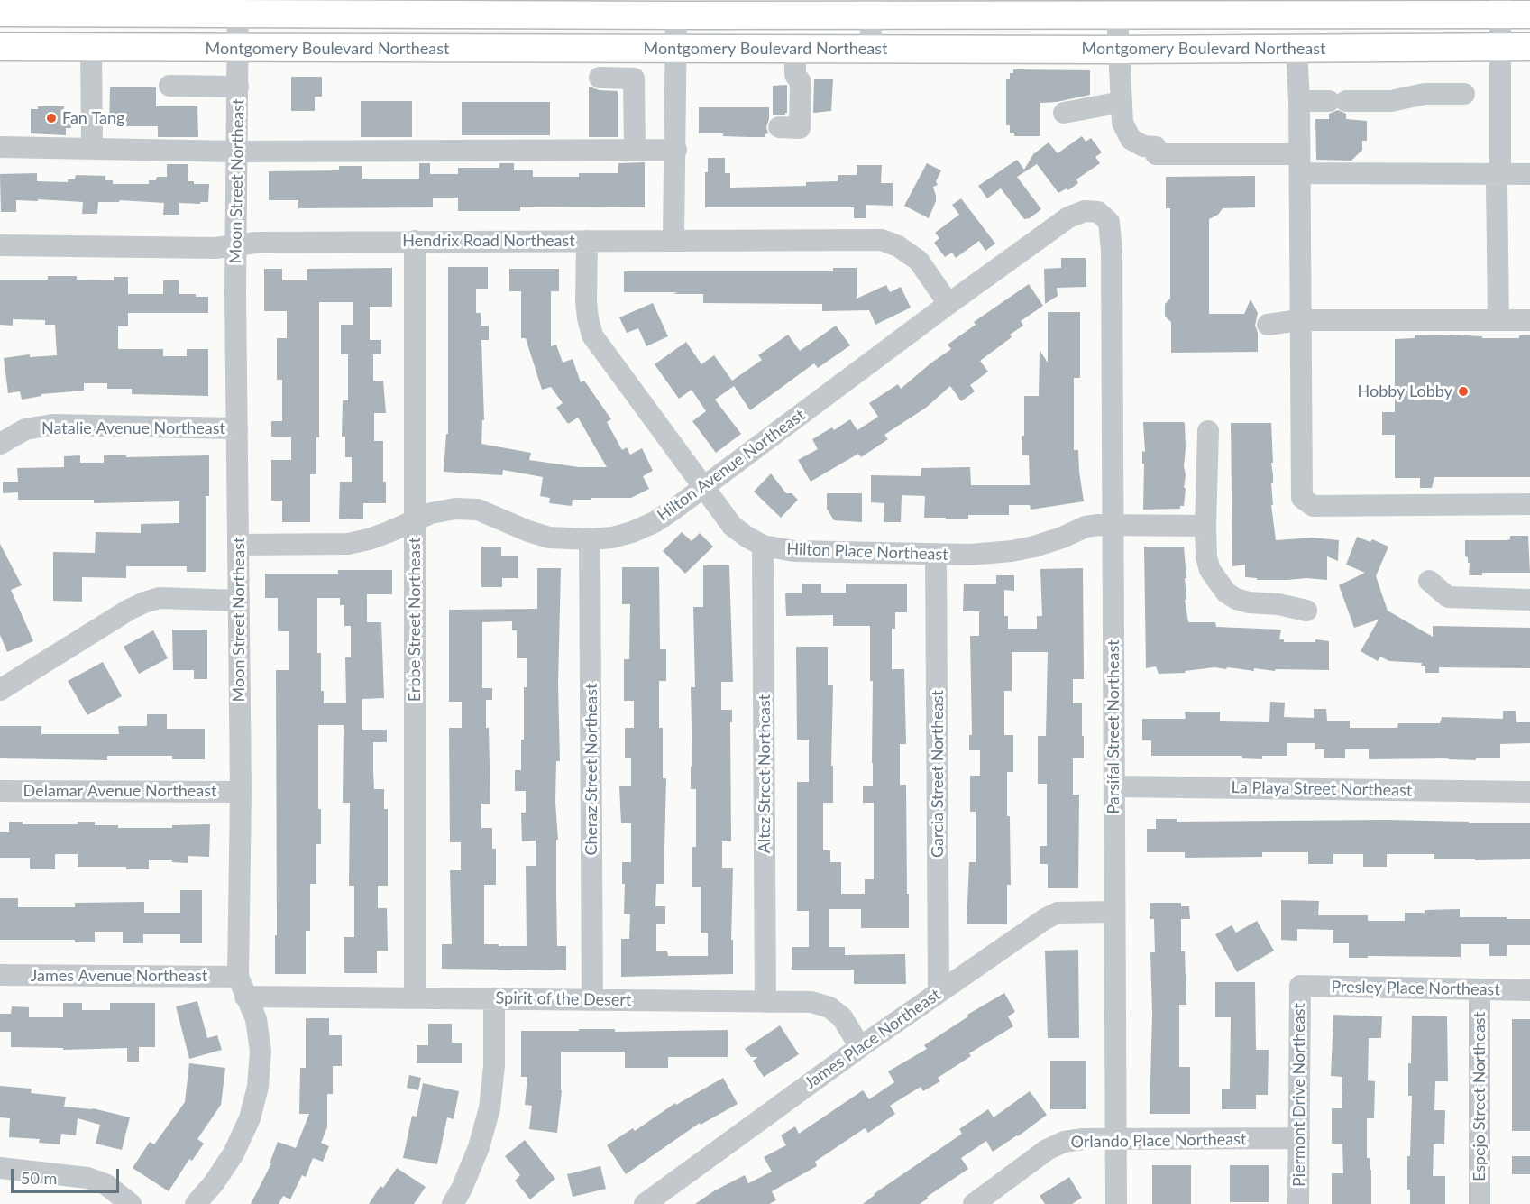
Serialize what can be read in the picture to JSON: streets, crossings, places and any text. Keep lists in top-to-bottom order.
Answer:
{
  "streets": {
    "main road": ["Montgomery Boulevard Northeast"],
    "street": [
      "Moon Street Northeast",
      "Hendrix Road Northeast",
      "Natalie Avenue Northeast",
      "Hilton Avenue Northeast",
      "Hilton Place Northeast",
      "Erbbe Street Northeast",
      "Parsifal Street Northeast",
      "Cheraz Street Northeast",
      "Altez Street Northeast",
      "Garcia Street Northeast",
      "La Playa Street Northeast",
      "Delamar Avenue Northeast",
      "James Avenue Northeast",
      "Presley Place Northeast",
      "Spirit of the Desert",
      "James Place Northeast",
      "Piermont Drive Northeast",
      "Espejo Street Northeast",
      "Orlando Place Northeast"
    ]
  },
  "crossings": [
    ["Montgomery Boulevard Northeast", "Moon Street Northeast"],
    ["Moon Street Northeast", "Hendrix Road Northeast"],
    ["Moon Street Northeast", "Natalie Avenue Northeast"],
    ["Moon Street Northeast", "Hilton Avenue Northeast"],
    ["Moon Street Northeast", "Delamar Avenue Northeast"],
    ["Moon Street Northeast", "James Avenue Northeast"],
    ["Moon Street Northeast", "Spirit of the Desert"],
    ["Hendrix Road Northeast", "Hilton Avenue Northeast"],
    ["Hendrix Road Northeast", "Hilton Place Northeast"],
    ["Hendrix Road Northeast", "Erbbe Street Northeast"],
    ["Hilton Avenue Northeast", "Hilton Place Northeast"],
    ["Hilton Avenue Northeast", "Erbbe Street Northeast"],
    ["Hilton Avenue Northeast", "Parsifal Street Northeast"],
    ["Hilton Avenue Northeast", "Cheraz Street Northeast"],
    ["Hilton Place Northeast", "Parsifal Street Northeast"],
    ["Hilton Place Northeast", "Altez Street Northeast"],
    ["Hilton Place Northeast", "Garcia Street Northeast"],
    ["Erbbe Street Northeast", "Spirit of the Desert"],
    ["Parsifal Street Northeast", "La Playa Street Northeast"],
    ["Parsifal Street Northeast", "James Place Northeast"],
    ["Parsifal Street Northeast", "Orlando Place Northeast"],
    ["Cheraz Street Northeast", "Spirit of the Desert"],
    ["Altez Street Northeast", "Spirit of the Desert"],
    ["Garcia Street Northeast", "James Place Northeast"],
    ["James Avenue Northeast", "Spirit of the Desert"],
    ["Presley Place Northeast", "Piermont Drive Northeast"],
    ["Presley Place Northeast", "Espejo Street Northeast"],
    ["Spirit of the Desert", "James Place Northeast"],
    ["Piermont Drive Northeast", "Orlando Place Northeast"]
  ],
  "places": ["Fan Tang", "Hobby Lobby"],
  "scale_bar": "50 m"
}
